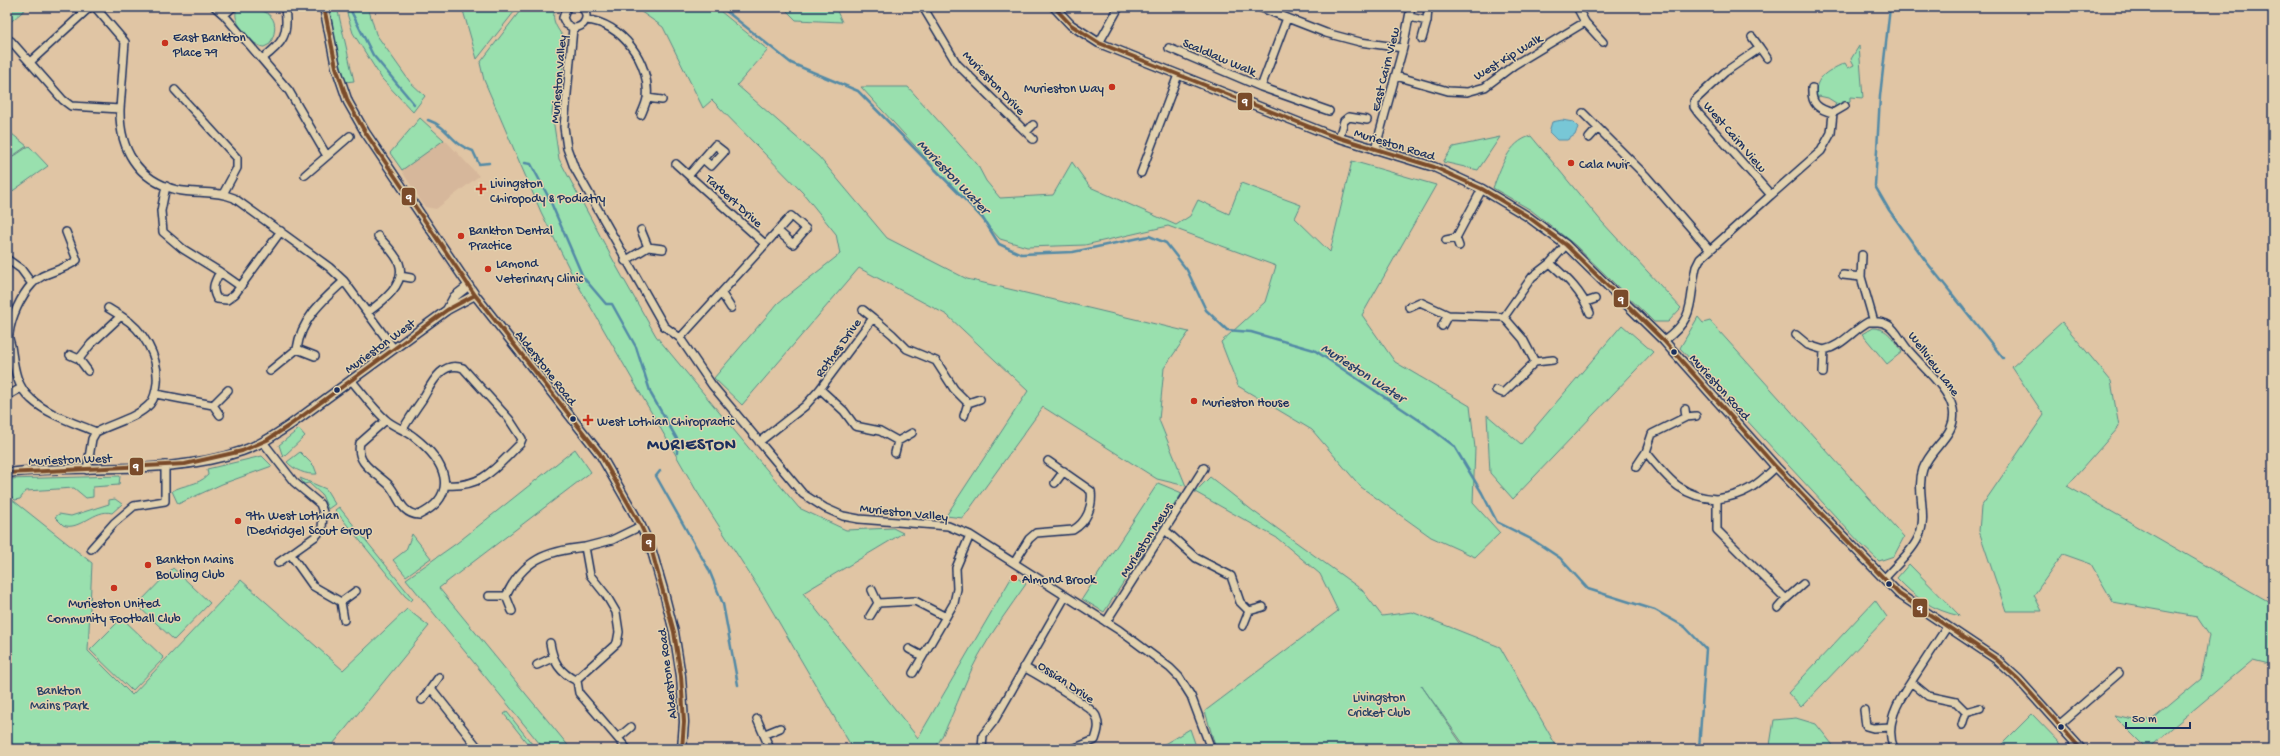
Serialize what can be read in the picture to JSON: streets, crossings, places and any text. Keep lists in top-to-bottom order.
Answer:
{
  "streets": {
    "street": [
      "Scaldlaw Walk",
      "West Kip Walk",
      "East Cairn View",
      "Murieston Valley",
      "Murieston Drive",
      "West Cairn View",
      "Murieston Road",
      "Tarbert Drive",
      "Murieston West",
      "Rothes Drive",
      "Wellview Lane",
      "Alderstone Road",
      "Murieston Mews",
      "Ossian Drive"
    ]
  },
  "crossings": [
    ["West Kip Walk", "East Cairn View"],
    ["East Cairn View", "Murieston Road"],
    ["Murieston Valley", "Tarbert Drive"],
    ["Murieston Valley", "Rothes Drive"],
    ["Murieston Valley", "Murieston Mews"],
    ["Murieston Valley", "Ossian Drive"],
    ["Murieston Road", "Wellview Lane"],
    ["Murieston West", "Alderstone Road"]
  ],
  "districts": ["MURIESTON"],
  "water": ["Murieston Water"],
  "parks": ["Bankton Mains Park", "Livingston Cricket Club"],
  "places": {
    "other": [
      "East Bankton Place 79",
      "Murieston Way",
      "Cala Muir",
      "Bankton Dental Practice",
      "Lamond Veterinary Clinic",
      "Murieston House",
      "9th West Lothian (Dedridge) Scout Group",
      "Bankton Mains Bowling Club",
      "Almond Brook",
      "Murieston United Community Football Club"
    ],
    "health": ["Livingston Chiropody & Podiatry", "West Lothian Chiropractic"]
  },
  "lines": ["transit line 9"],
  "scale_bar": "50 m"
}
